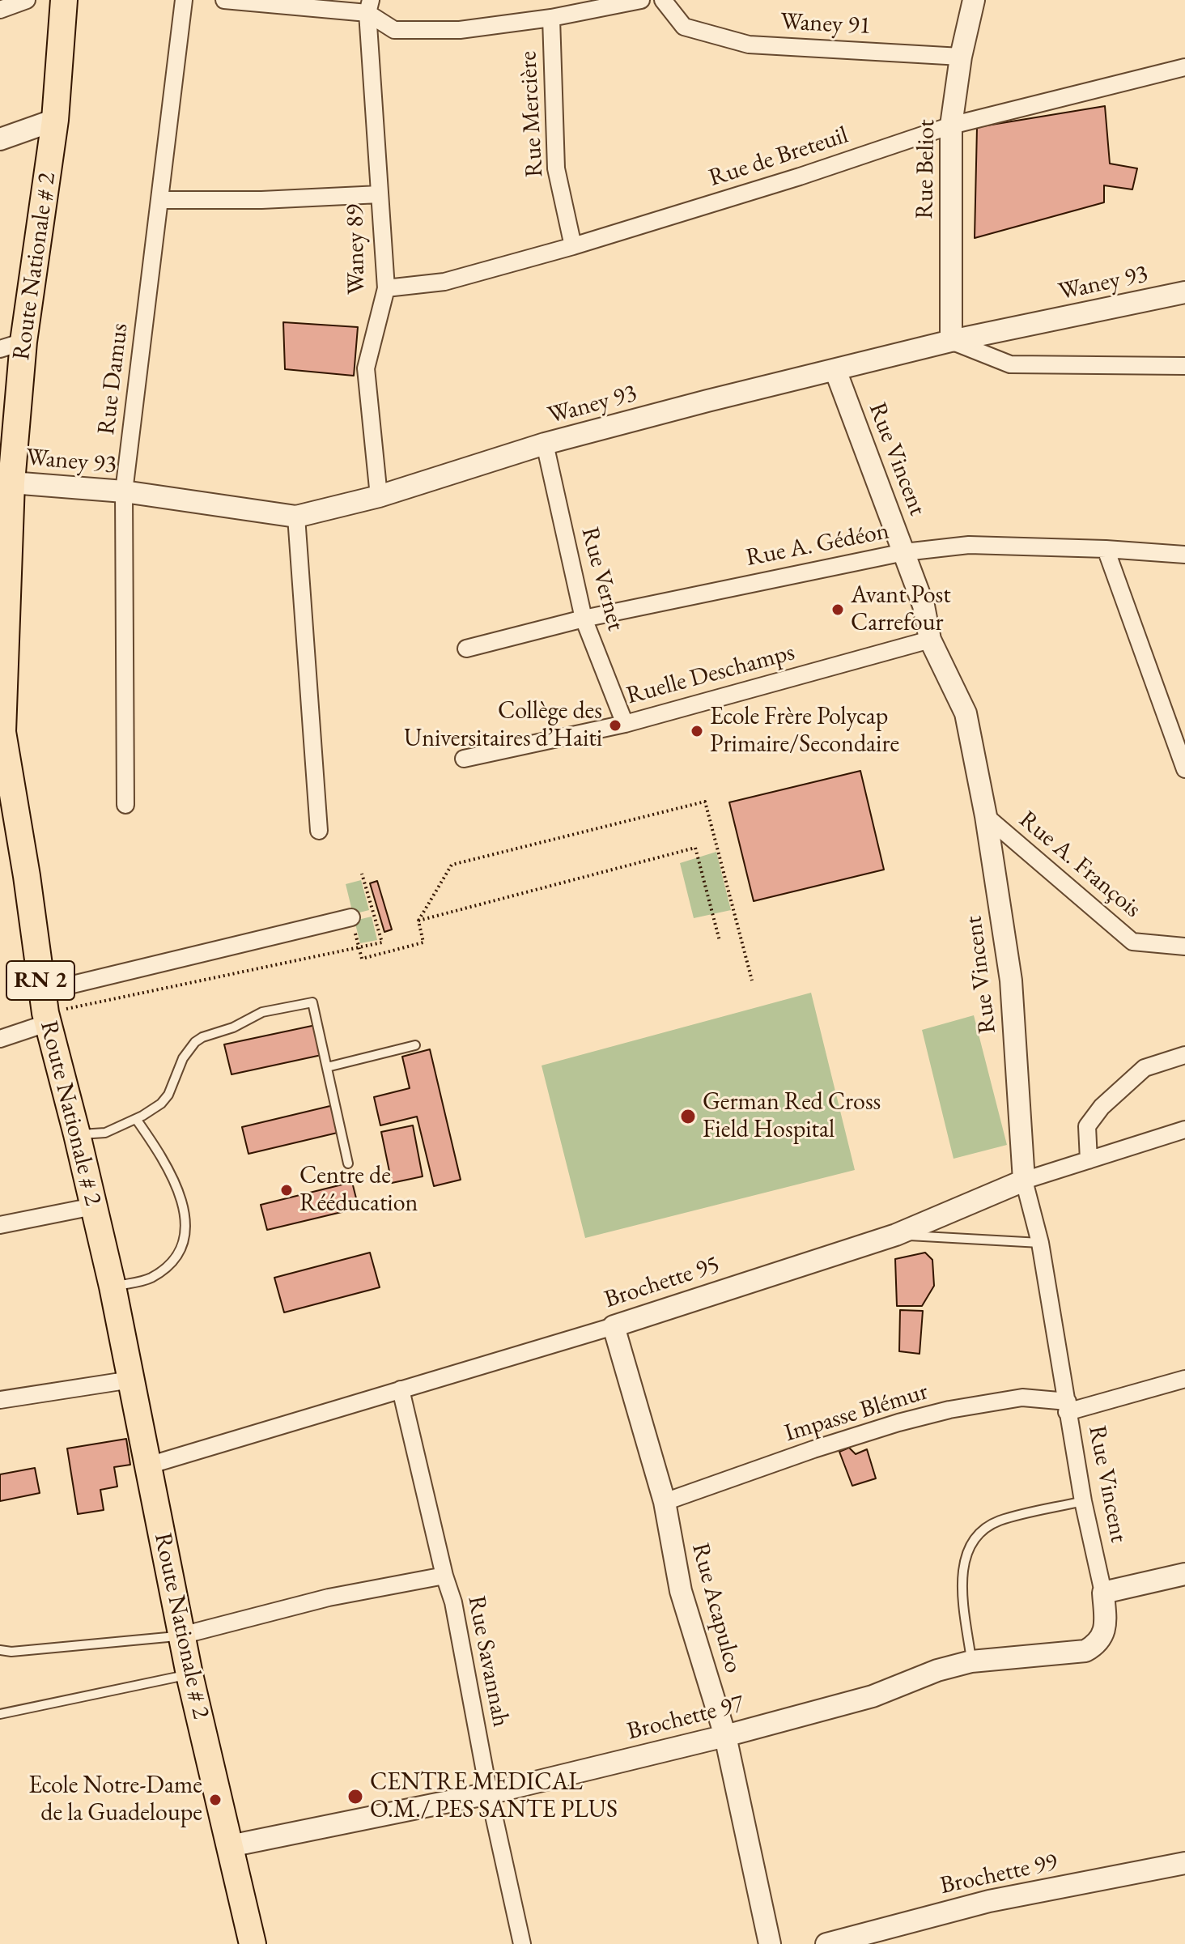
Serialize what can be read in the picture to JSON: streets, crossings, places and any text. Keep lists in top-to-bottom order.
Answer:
{
  "streets": {
    "main road": ["Route Nationale # 2", "RN 2"],
    "street": [
      "Waney 91",
      "Rue Mercière",
      "Rue de Breteuil",
      "Rue Beliot",
      "Waney 89",
      "Waney 93",
      "Rue Damus",
      "Rue Vincent",
      "Rue A. Gédéon",
      "Rue Vernet",
      "Ruelle Deschamps",
      "Rue A. François",
      "Brochette 95",
      "Impasse Blémur",
      "Rue Acapulco",
      "Rue Savannah",
      "Brochette 97",
      "Brochette 99"
    ]
  },
  "crossings": [
    ["Waney 91", "Rue Beliot"],
    ["Rue Mercière", "Rue de Breteuil"],
    ["Rue de Breteuil", "Rue Beliot"],
    ["Rue de Breteuil", "Waney 89"],
    ["Rue Beliot", "Waney 93"],
    ["Waney 89", "Waney 93"],
    ["Route Nationale # 2", "Waney 93"],
    ["Route Nationale # 2", "Brochette 95"],
    ["Route Nationale # 2", "Brochette 97"],
    ["Waney 93", "Rue Damus"],
    ["Waney 93", "Rue Vincent"],
    ["Waney 93", "Rue Vernet"],
    ["Rue Vincent", "Rue A. Gédéon"],
    ["Rue Vincent", "Ruelle Deschamps"],
    ["Rue Vincent", "Rue A. François"],
    ["Rue Vincent", "Brochette 95"],
    ["Rue Vincent", "Impasse Blémur"],
    ["Rue Vincent", "Brochette 97"],
    ["Rue A. Gédéon", "Rue Vernet"],
    ["Rue Vernet", "Ruelle Deschamps"],
    ["Brochette 95", "Rue Acapulco"],
    ["Brochette 95", "Rue Savannah"],
    ["Impasse Blémur", "Rue Acapulco"],
    ["Rue Acapulco", "Brochette 97"],
    ["Rue Savannah", "Brochette 97"]
  ],
  "places": [
    "Avant Post Carrefour",
    "Collège des Universitaires d’Haiti",
    "Ecole Frère Polycap Primaire/Secondaire",
    "German Red Cross Field Hospital",
    "Centre de Rééducation",
    "CENTRE MEDICAL O.M./ PES SANTE PLUS",
    "Ecole Notre-Dame de la Guadeloupe"
  ]
}
